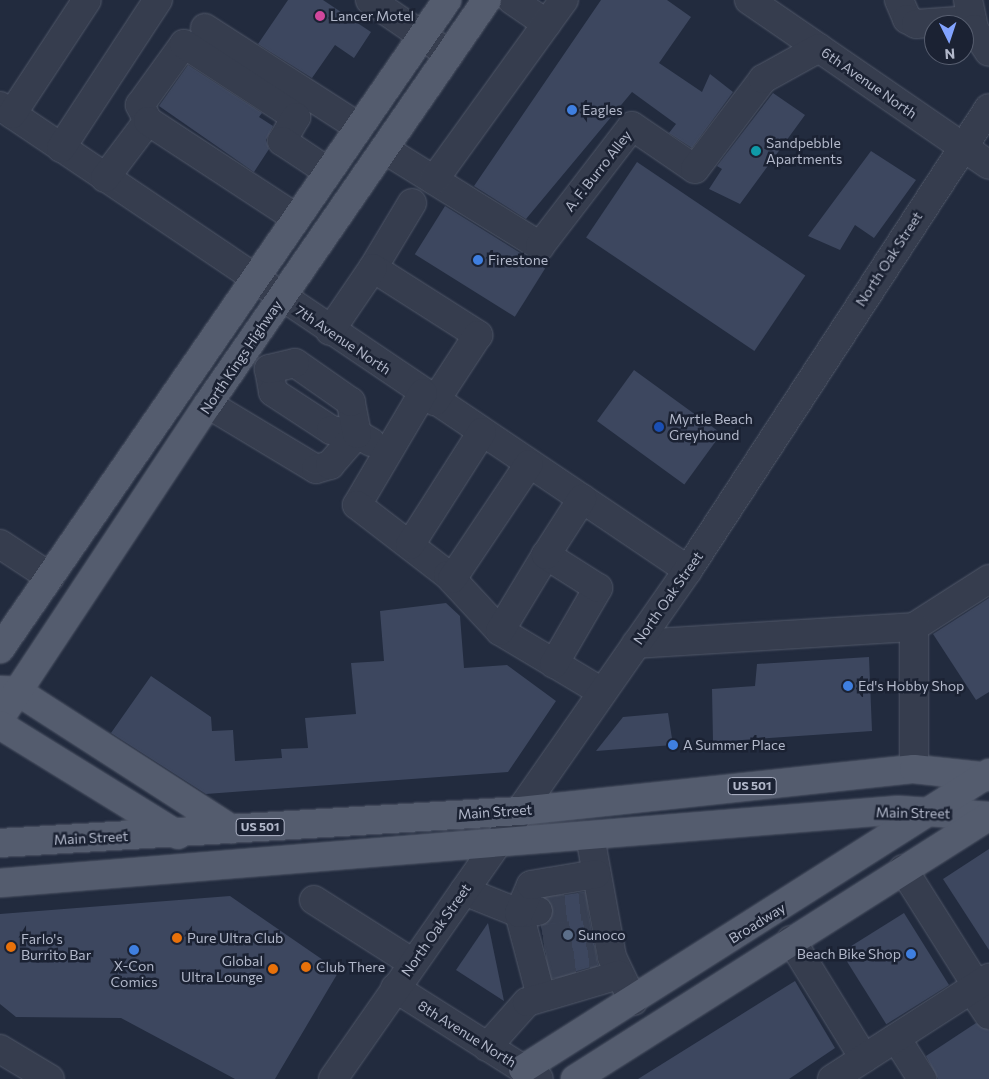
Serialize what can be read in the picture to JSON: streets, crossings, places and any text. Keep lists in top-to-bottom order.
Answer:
{
  "streets": {
    "main road": [
      "North Kings Highway",
      "US 501",
      "Main Street",
      "Broadway"
    ],
    "street": [
      "6th Avenue North",
      "A. F. Burro Alley",
      "North Oak Street",
      "7th Avenue North",
      "8th Avenue North"
    ]
  },
  "crossings": [
    ["6th Avenue North", "A. F. Burro Alley"],
    ["6th Avenue North", "North Oak Street"],
    ["A. F. Burro Alley", "North Kings Highway"],
    ["North Oak Street", "7th Avenue North"],
    ["North Oak Street", "Main Street"],
    ["North Oak Street", "8th Avenue North"],
    ["7th Avenue North", "North Kings Highway"],
    ["Main Street", "Broadway"],
    ["Broadway", "8th Avenue North"]
  ],
  "places": [
    "Lancer Motel",
    "Eagles",
    "Sandpebble Apartments",
    "Firestone",
    "Myrtle Beach Greyhound",
    "Ed's Hobby Shop",
    "A Summer Place",
    "Sunoco",
    "Pure Ultra Club",
    "Farlo's Burrito Bar",
    "X-Con Comics",
    "Beach Bike Shop",
    "Club There",
    "Global Ultra Lounge"
  ],
  "north": "bottom"
}
